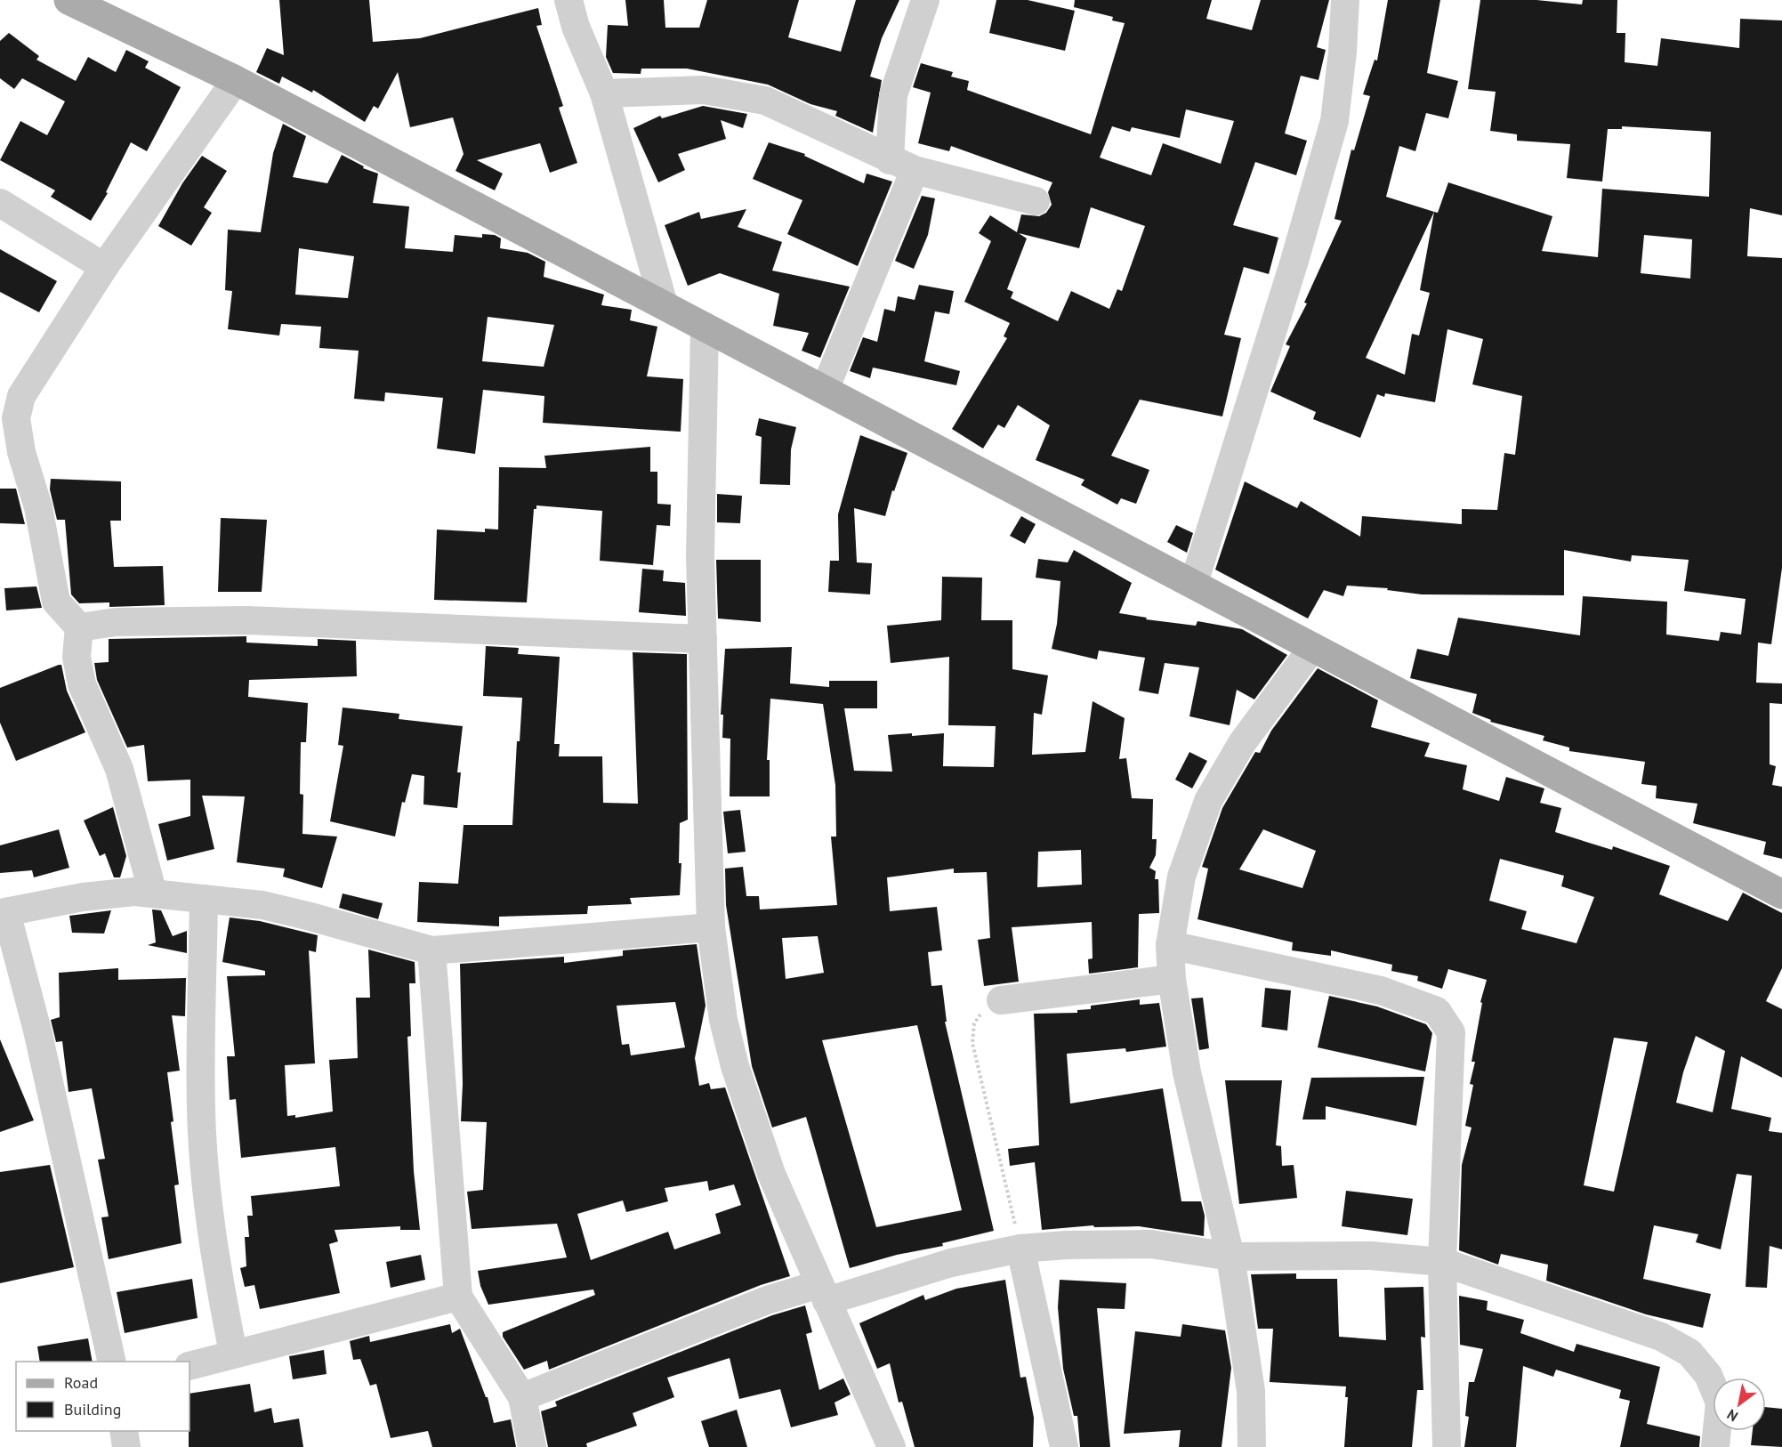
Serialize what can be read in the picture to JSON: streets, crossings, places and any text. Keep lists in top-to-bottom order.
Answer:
{
  "legend": ["Road", "Building"],
  "north": "bottom left"
}
